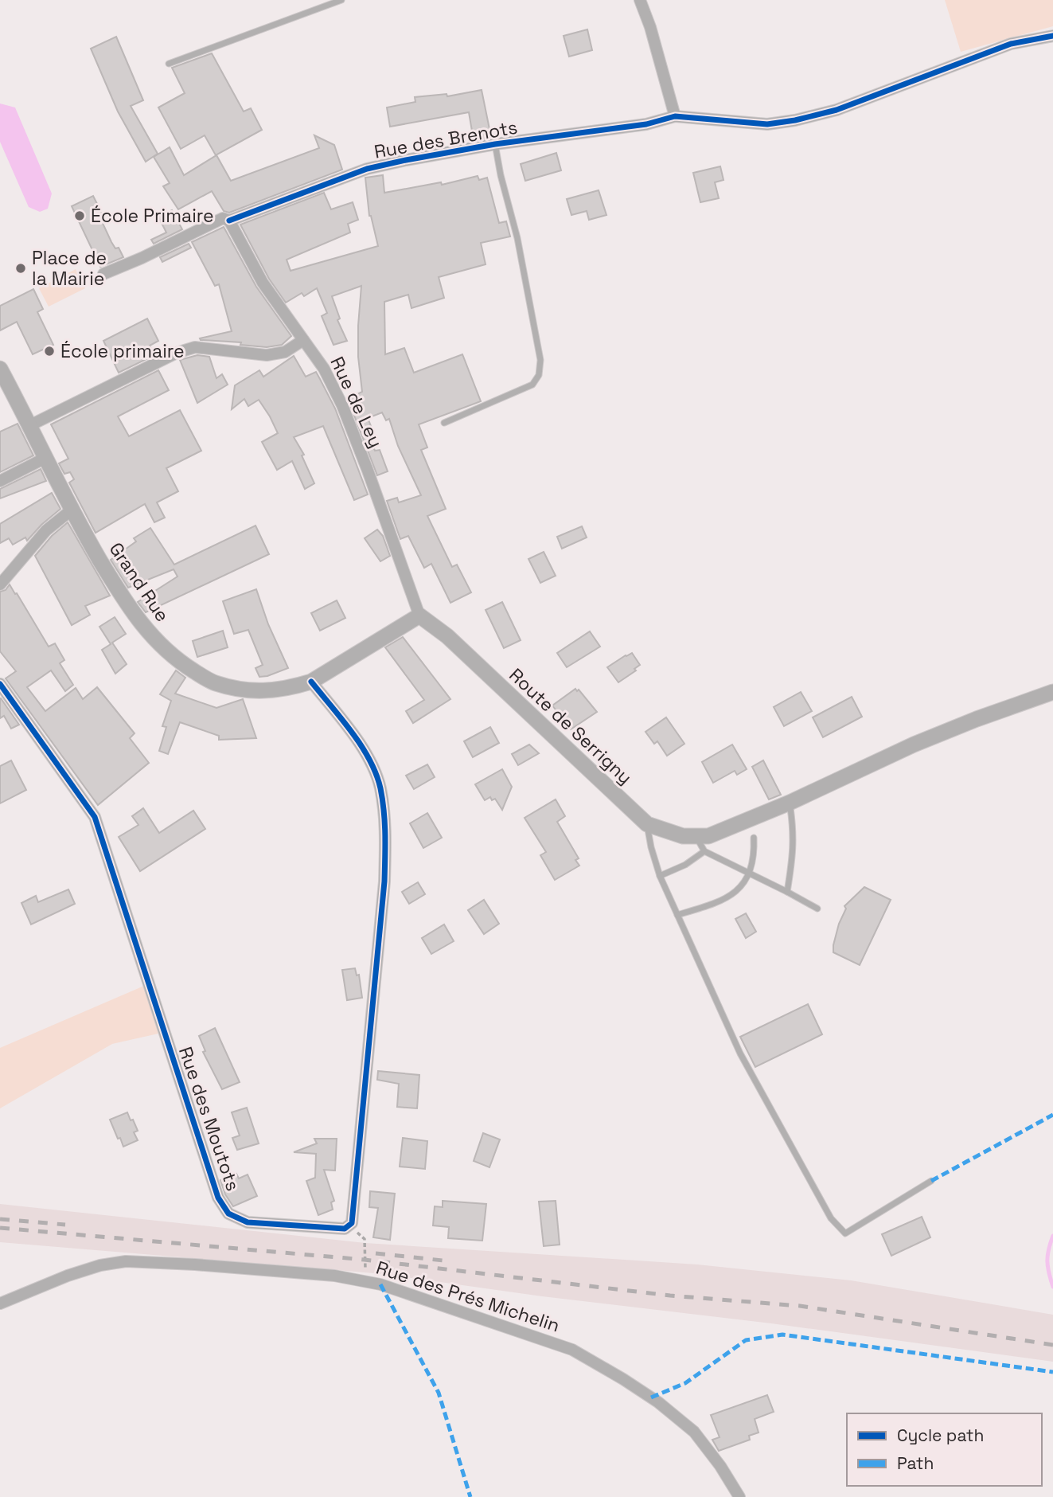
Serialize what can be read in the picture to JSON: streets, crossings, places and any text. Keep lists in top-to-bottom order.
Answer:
{
  "streets": {
    "street": [
      "Rue des Brenots",
      "Rue de Ley",
      "Grand Rue",
      "Route de Serrigny",
      "Rue des Moutots",
      "Rue des Prés Michelin"
    ]
  },
  "crossings": [
    ["Rue des Brenots", "Rue de Ley"],
    ["Rue de Ley", "Grand Rue"],
    ["Rue de Ley", "Route de Serrigny"],
    ["Grand Rue", "Route de Serrigny"]
  ],
  "places": ["École Primaire", "Place de la Mairie", "École primaire"],
  "legend": ["Cycle path", "Path"]
}
